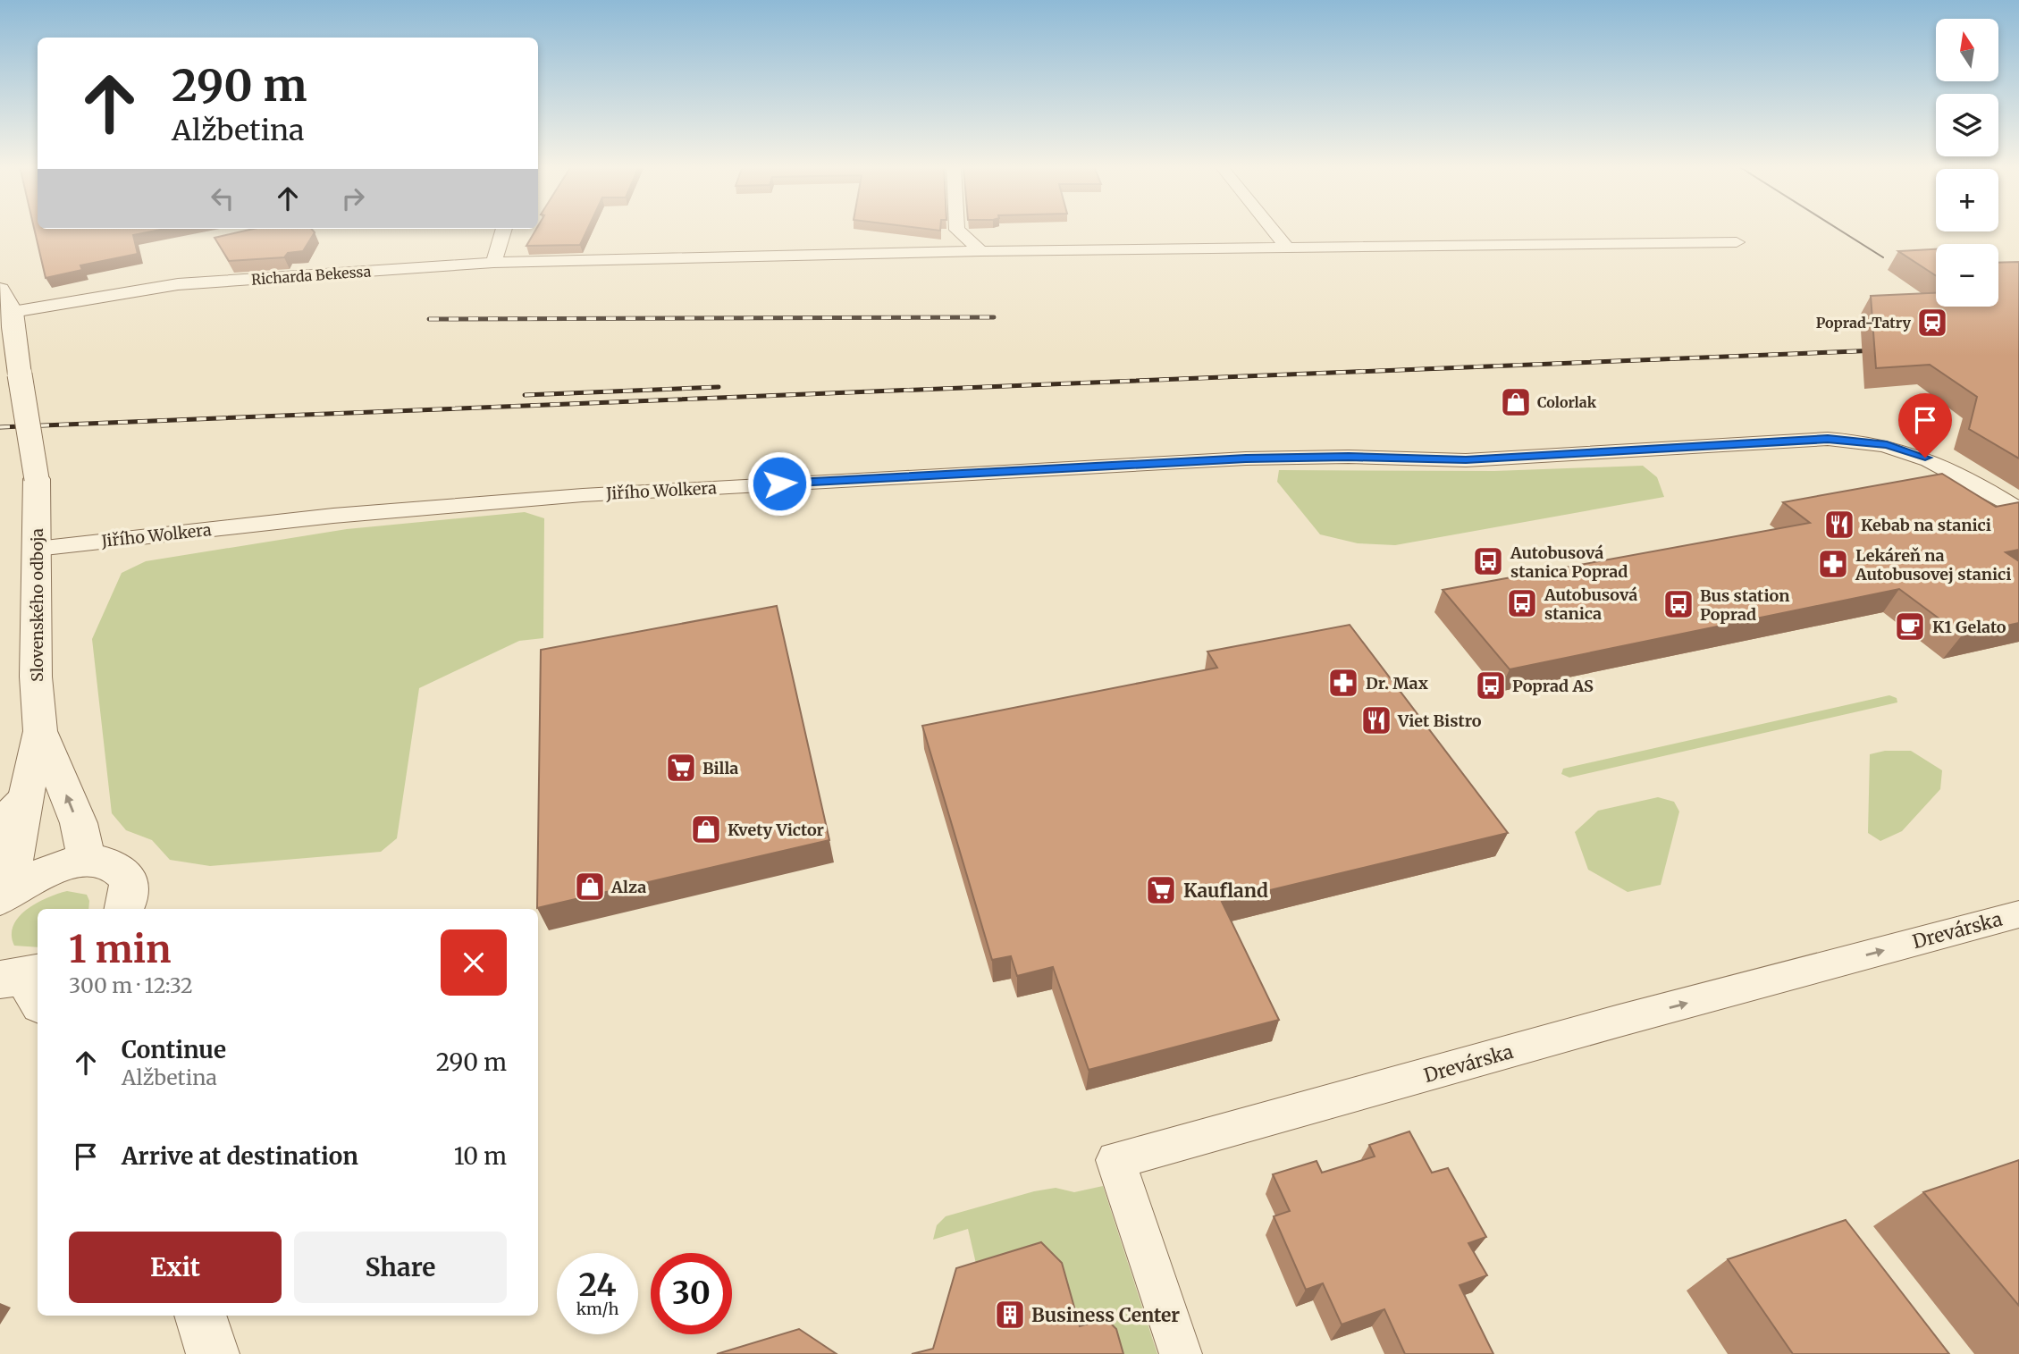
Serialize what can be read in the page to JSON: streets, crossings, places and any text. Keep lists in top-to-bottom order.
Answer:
{
  "streets": {
    "street": [
      "Richarda Bekessa",
      "Jiřího Wolkera",
      "Slovenského odboja",
      "Drevárska"
    ]
  },
  "crossings": [
    ["Richarda Bekessa", "Slovenského odboja"],
    ["Jiřího Wolkera", "Slovenského odboja"]
  ],
  "one_way": ["Drevárska"],
  "places": {
    "station": ["Poprad-Tatry"],
    "shop": ["Colorlak", "Kvety Victor", "Alza"],
    "restaurant": ["Kebab na stanici", "Viet Bistro"],
    "bus stop": [
      "Autobusová stanica Poprad",
      "Autobusová stanica",
      "Bus station Poprad",
      "Poprad AS"
    ],
    "pharmacy": ["Lekáreň na Autobusovej stanici", "Dr. Max"],
    "cafe": ["K1 Gelato"],
    "supermarket": ["Billa", "Kaufland"],
    "building": ["Business Center"]
  },
  "north": "top",
  "page": {
    "map_buttons": ["+", "−"],
    "turn": ["290 m", "Alžbetina"],
    "heading": ["1 min", "300 m · 12:32"],
    "list": [
      {
        "name": "Continue",
        "note": "Alžbetina",
        "value": "290 m"
      },
      {
        "name": "Arrive at destination",
        "value": "10 m"
      }
    ],
    "buttons": ["Exit", "Share"],
    "speed": "24 km/h",
    "limit": "30"
  }
}
